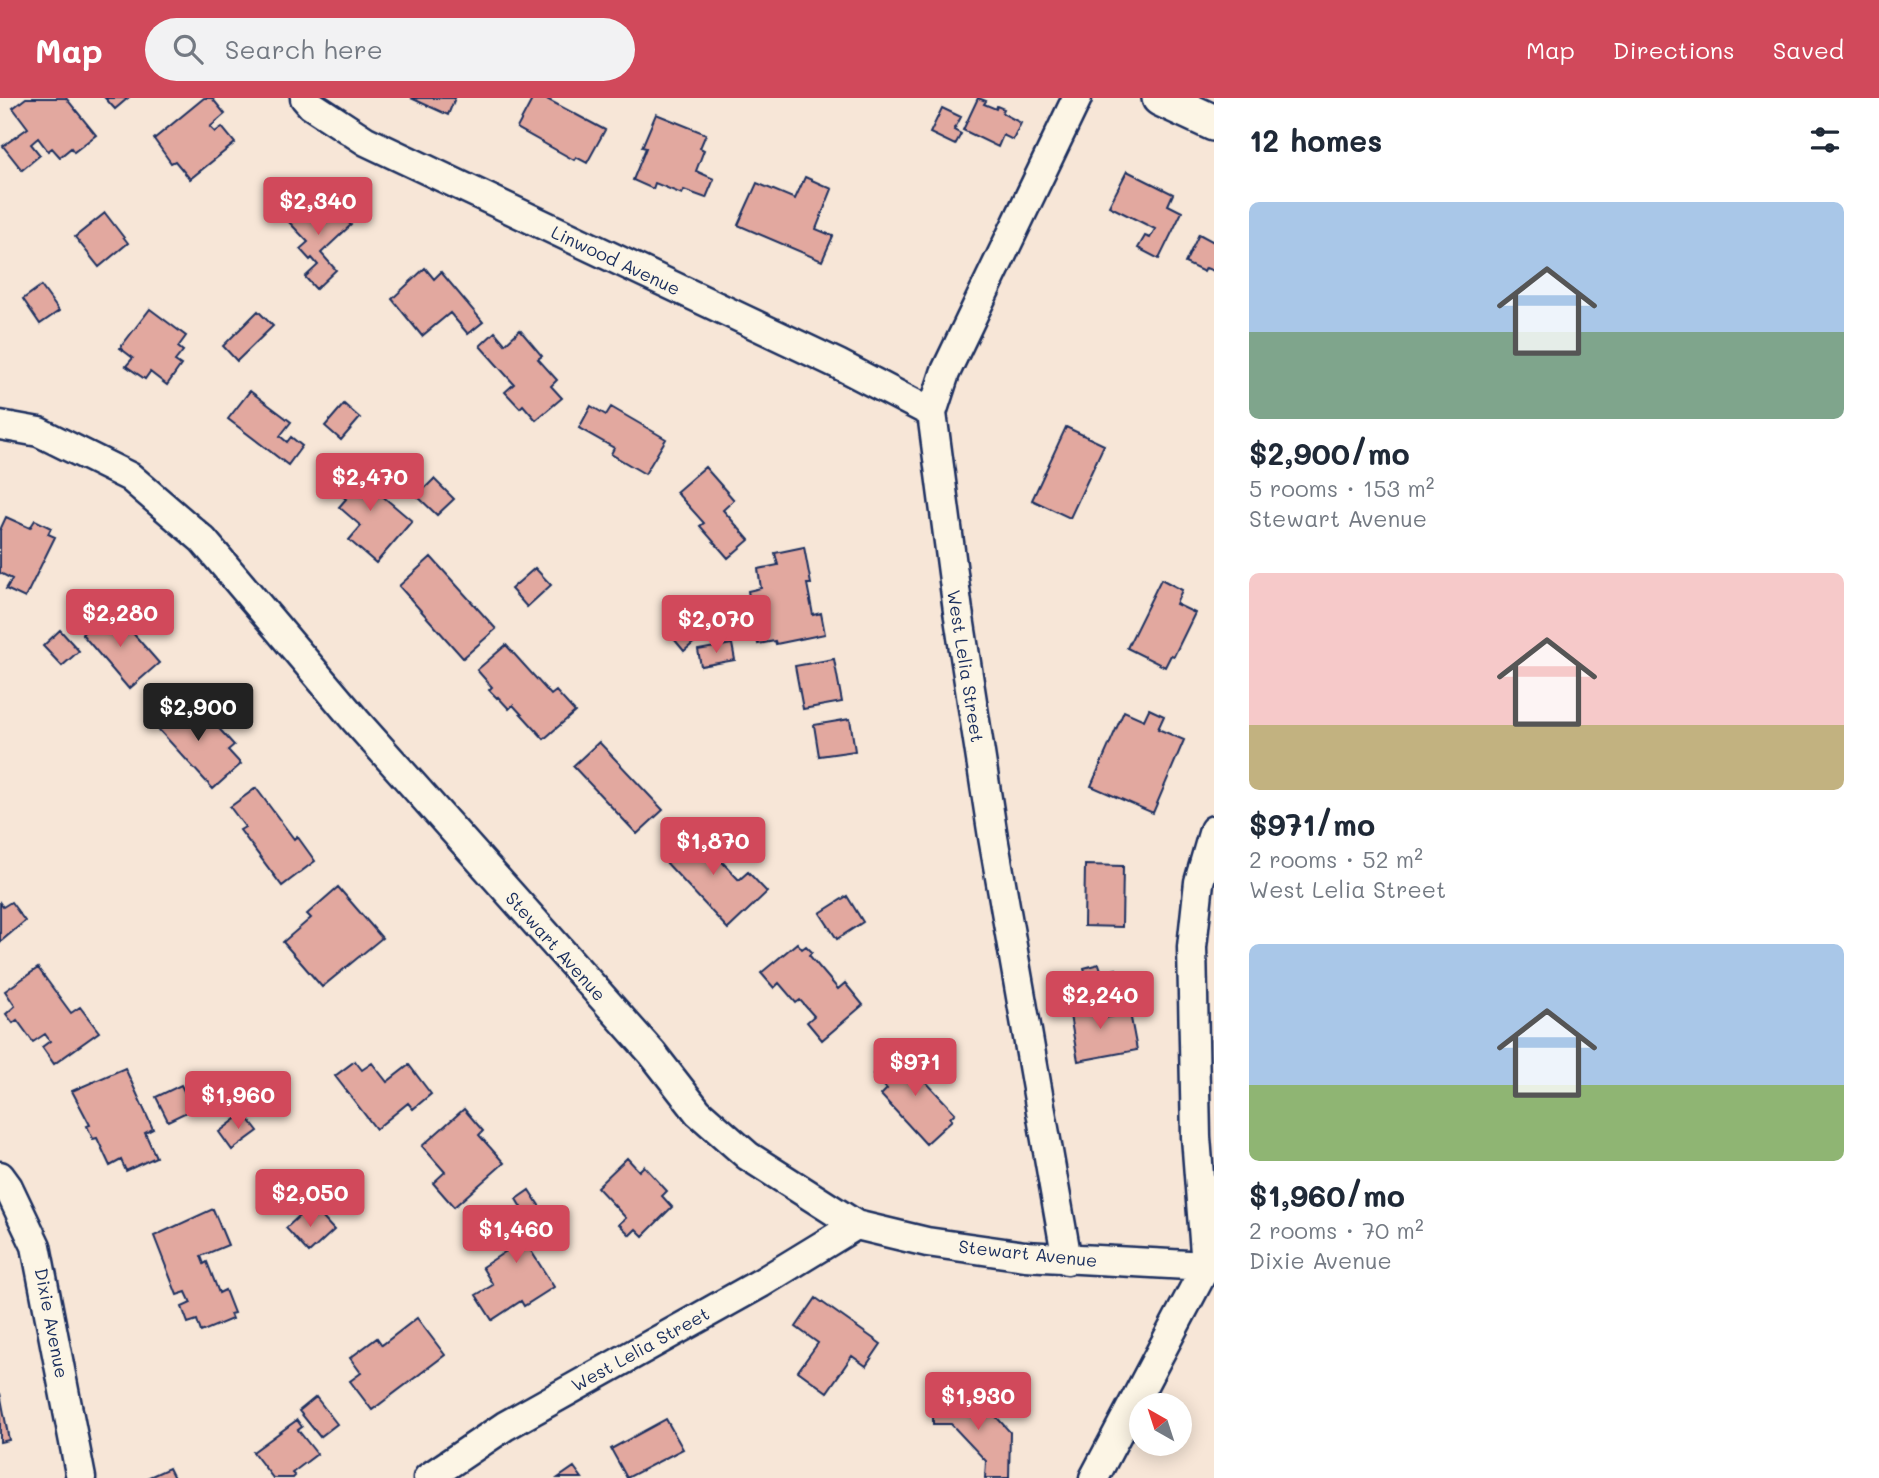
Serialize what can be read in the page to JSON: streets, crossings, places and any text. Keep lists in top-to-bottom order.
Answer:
{
  "streets": {
    "street": [
      "Linwood Avenue",
      "West Lelia Street",
      "Stewart Avenue",
      "Dixie Avenue"
    ]
  },
  "crossings": [
    ["Linwood Avenue", "West Lelia Street"],
    ["West Lelia Street", "Stewart Avenue"]
  ],
  "north": "top left",
  "page": {
    "header": "Map",
    "search": "Search here",
    "nav": ["Map", "Directions", "Saved"],
    "heading": "12 homes",
    "price": [
      "$2,340",
      "$2,470",
      "$2,280",
      "$2,070",
      "$2,900",
      "$1,870",
      "$2,240",
      "$971",
      "$1,960",
      "$2,050",
      "$1,460",
      "$1,930"
    ],
    "list": [
      {
        "name": "$2,900/mo",
        "note": "5 rooms · 153 m² · Stewart Avenue"
      },
      {
        "name": "$971/mo",
        "note": "2 rooms · 52 m² · West Lelia Street"
      },
      {
        "name": "$1,960/mo",
        "note": "2 rooms · 70 m² · Dixie Avenue"
      }
    ]
  }
}
